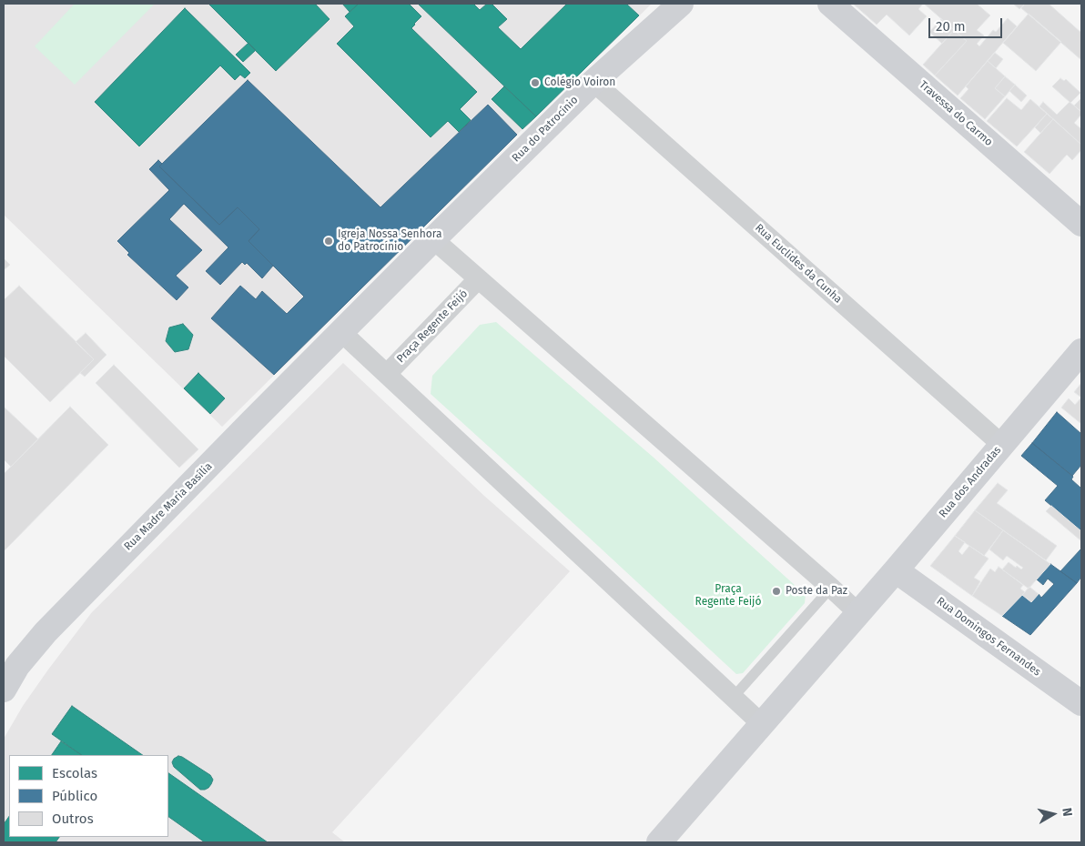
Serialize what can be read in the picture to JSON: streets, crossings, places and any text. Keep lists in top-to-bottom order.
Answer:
{
  "streets": {
    "main road": [
      "Travessa do Carmo",
      "Rua do Patrocínio",
      "Rua dos Andradas",
      "Rua Madre Maria Basília",
      "Rua Domingos Fernandes"
    ],
    "street": ["Rua Euclides da Cunha", "Praça Regente Feijó"]
  },
  "crossings": [
    ["Rua do Patrocínio", "Rua Euclides da Cunha"],
    ["Rua Euclides da Cunha", "Rua dos Andradas"],
    ["Rua dos Andradas", "Rua Domingos Fernandes"]
  ],
  "parks": ["Praça Regente Feijó"],
  "places": ["Colégio Voiron", "Igreja Nossa Senhora do Patrocínio", "Poste da Paz"],
  "legend": ["Escolas", "Público", "Outros"],
  "scale_bar": "20 m",
  "north": "right"
}
